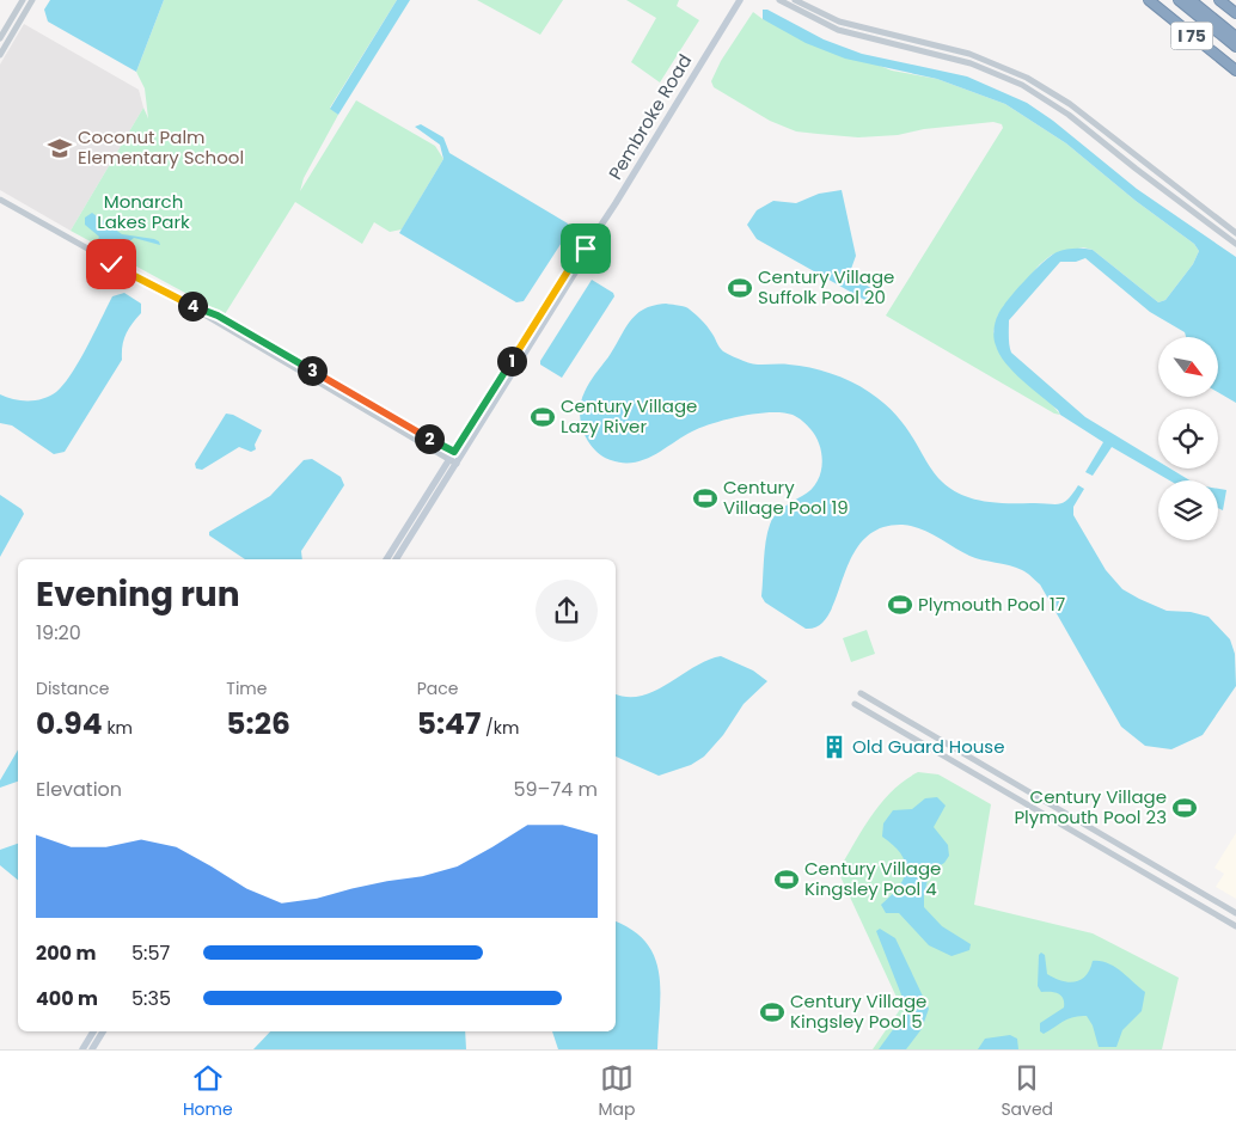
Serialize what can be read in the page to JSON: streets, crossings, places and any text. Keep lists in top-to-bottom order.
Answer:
{
  "streets": {
    "highway": ["I 75"],
    "main road": ["Pembroke Road"]
  },
  "parks": ["Monarch Lakes Park"],
  "places": {
    "school or university": ["Coconut Palm Elementary School"],
    "sports": [
      "Century Village Suffolk Pool 20",
      "Century Village Lazy River",
      "Century Village Pool 19",
      "Plymouth Pool 17",
      "Century Village Plymouth Pool 23",
      "Century Village Kingsley Pool 4",
      "Century Village Kingsley Pool 5"
    ],
    "building": ["Old Guard House"]
  },
  "north": "bottom right",
  "page": {
    "pins": [
      "4",
      "1",
      "3",
      "2"
    ],
    "heading": ["Evening run", "19:20"],
    "stats": [
      ["Distance", "0.94 km"],
      ["Time", "5:26"],
      ["Pace", "5:47 /km"]
    ],
    "chart": ["Elevation", "59–74 m"],
    "list": [
      {
        "name": "200 m",
        "note": "5:57"
      },
      {
        "name": "400 m",
        "note": "5:35"
      }
    ],
    "tabs": ["Home", "Map", "Saved"]
  }
}
